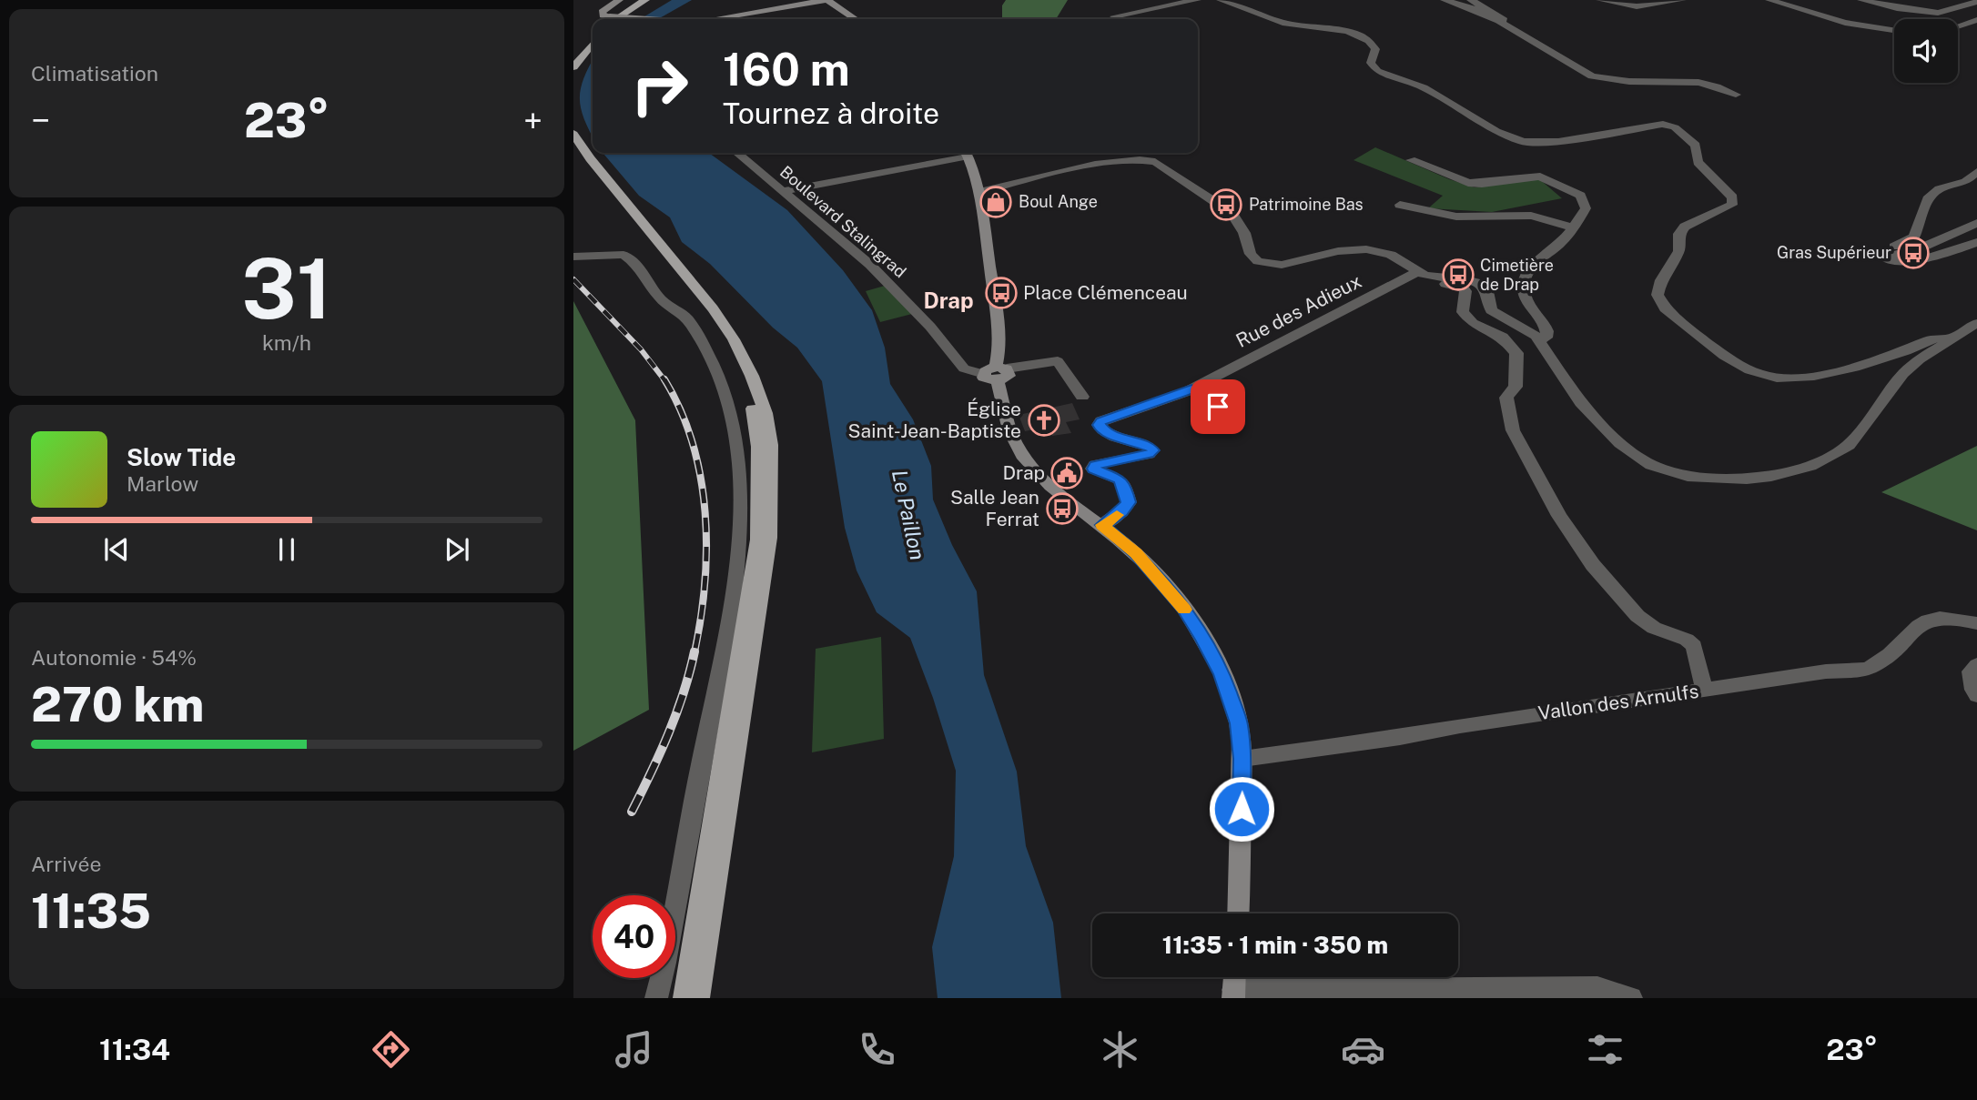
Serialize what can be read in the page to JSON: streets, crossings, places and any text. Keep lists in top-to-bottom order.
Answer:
{
  "streets": {
    "street": ["Boulevard Stalingrad", "Rue des Adieux", "Vallon des Arnulfs"]
  },
  "districts": ["Drap"],
  "water": ["Le Paillon"],
  "places": {
    "shop": ["Boul Ange"],
    "bus stop": [
      "Patrimoine Bas",
      "Gras Supérieur",
      "Cimetière de Drap",
      "Place Clémenceau",
      "Salle Jean Ferrat"
    ],
    "church": ["Église Saint-Jean-Baptiste"],
    "public building": ["Drap"]
  },
  "page": {
    "tile": [
      "Climatisation",
      ["31", "km/h"],
      ["Autonomie · 54%", "270 km"],
      ["Arrivée", "11:35"]
    ],
    "turn": ["160 m", "Tournez à droite"],
    "heat": ["−", "23°", "+"],
    "song": ["Slow Tide", "Marlow"],
    "limit": "40",
    "trip": "11:35 · 1 min · 350 m",
    "tabs": ["11:34", "23°"]
  }
}
